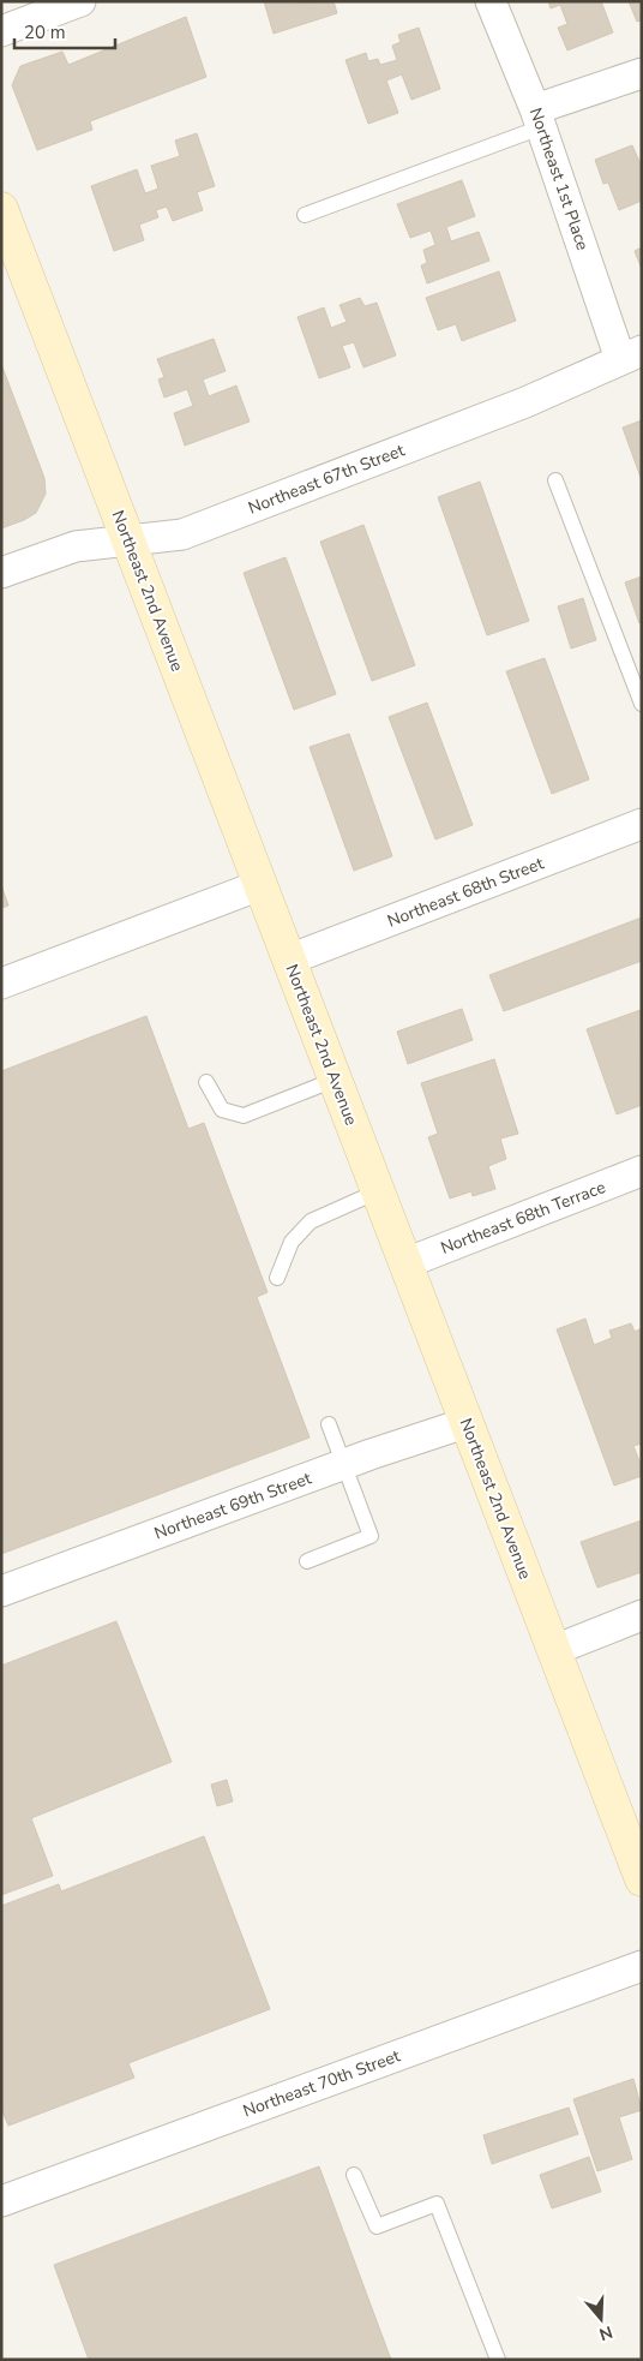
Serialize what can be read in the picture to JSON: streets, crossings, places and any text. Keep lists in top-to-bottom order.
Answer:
{
  "streets": {
    "main road": ["Northeast 2nd Avenue"],
    "street": [
      "Northeast 1st Place",
      "Northeast 67th Street",
      "Northeast 68th Street",
      "Northeast 68th Terrace",
      "Northeast 69th Street",
      "Northeast 70th Street"
    ]
  },
  "crossings": [
    ["Northeast 1st Place", "Northeast 67th Street"],
    ["Northeast 67th Street", "Northeast 2nd Avenue"],
    ["Northeast 2nd Avenue", "Northeast 68th Street"],
    ["Northeast 2nd Avenue", "Northeast 68th Terrace"],
    ["Northeast 2nd Avenue", "Northeast 69th Street"]
  ],
  "scale_bar": "20 m",
  "north": "bottom"
}
